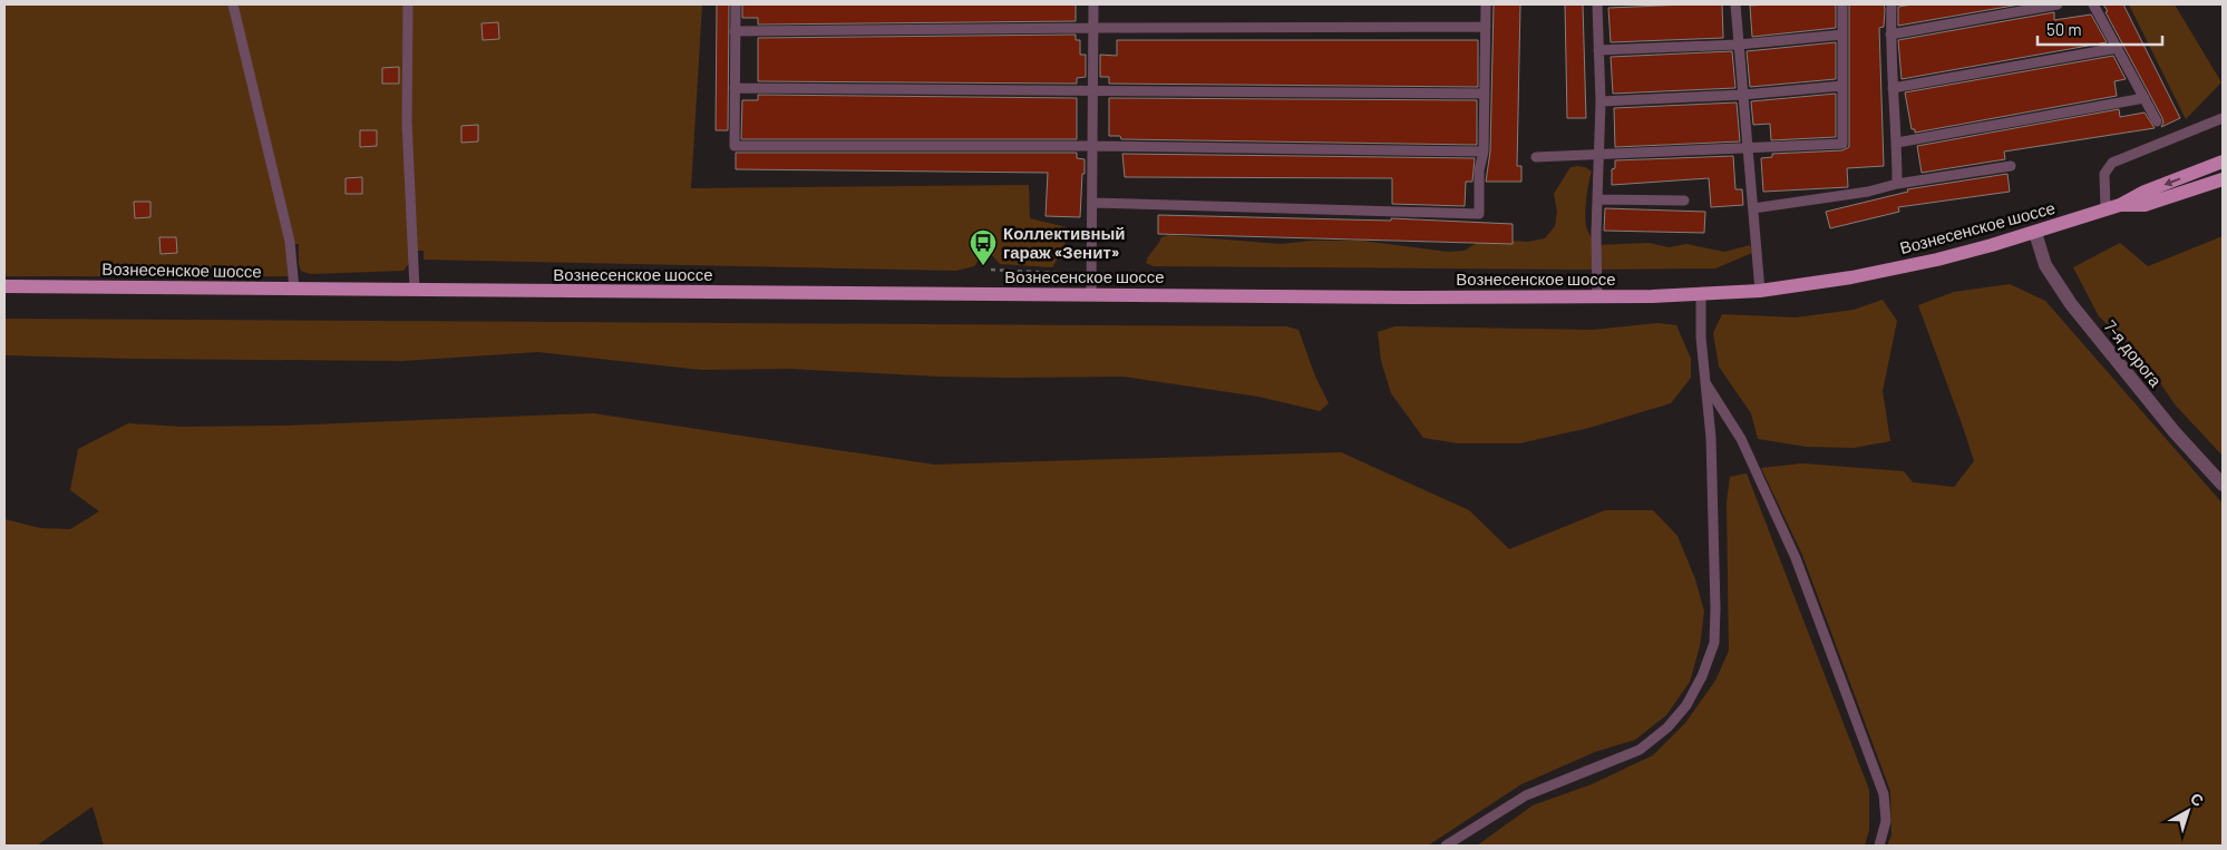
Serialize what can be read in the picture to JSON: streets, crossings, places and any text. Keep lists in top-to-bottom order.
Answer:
{
  "streets": {
    "main road": ["Вознесенское шоссе"],
    "street": ["7-я дорога"]
  },
  "crossings": [
    ["Вознесенское шоссе", "7-я дорога"]
  ],
  "places": {
    "bus stop": ["Коллективный гараж «Зенит»"]
  },
  "scale_bar": "50 m",
  "north": "top right"
}
